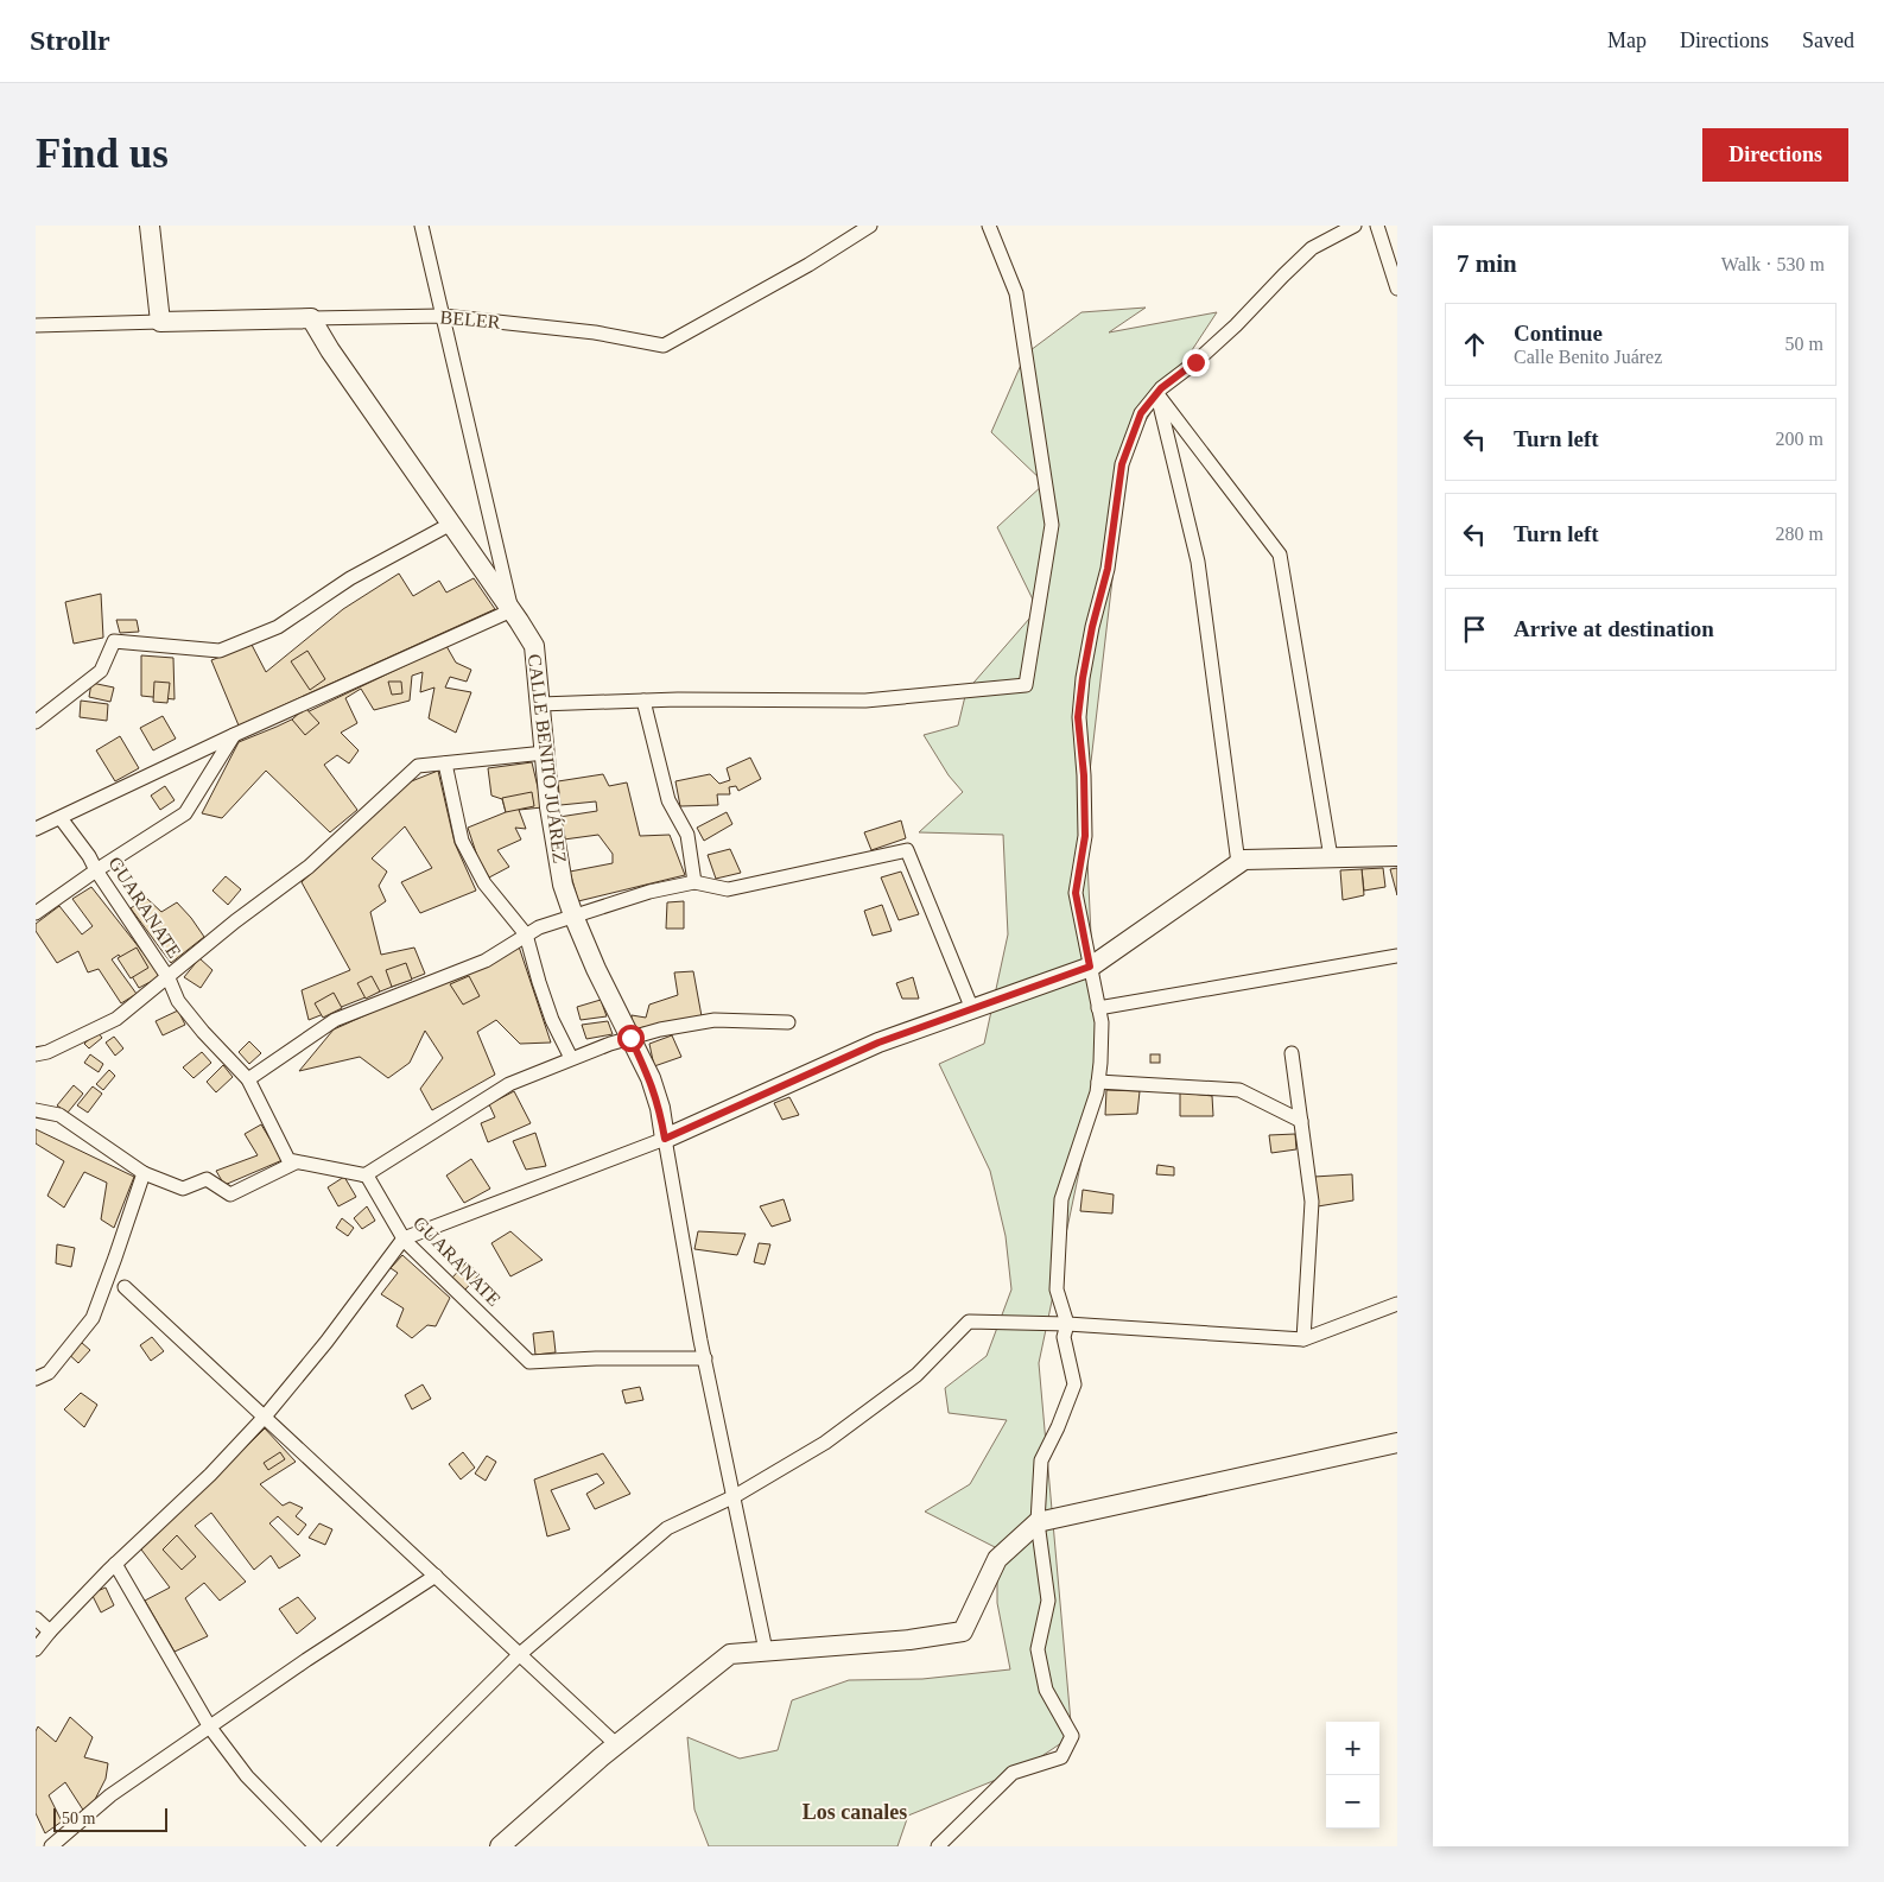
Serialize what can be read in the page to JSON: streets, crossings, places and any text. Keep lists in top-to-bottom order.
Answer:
{
  "streets": {
    "main road": ["BELER", "CALLE BENITO JUÁREZ"],
    "street": ["GUARANATE"]
  },
  "crossings": [
    ["BELER", "CALLE BENITO JUÁREZ"]
  ],
  "districts": ["Los canales"],
  "scale_bar": "50 m",
  "page": {
    "header": "Strollr",
    "nav": ["Map", "Directions", "Saved"],
    "buttons": "Directions",
    "title": "Find us",
    "heading": ["7 min", "Walk · 530 m"],
    "list": [
      ["Continue", "Calle Benito Juárez", "50 m"],
      ["Turn left", "200 m"],
      ["Turn left", "280 m"],
      "Arrive at destination"
    ],
    "map_buttons": ["+", "−"],
    "scale": "50 m"
  }
}
